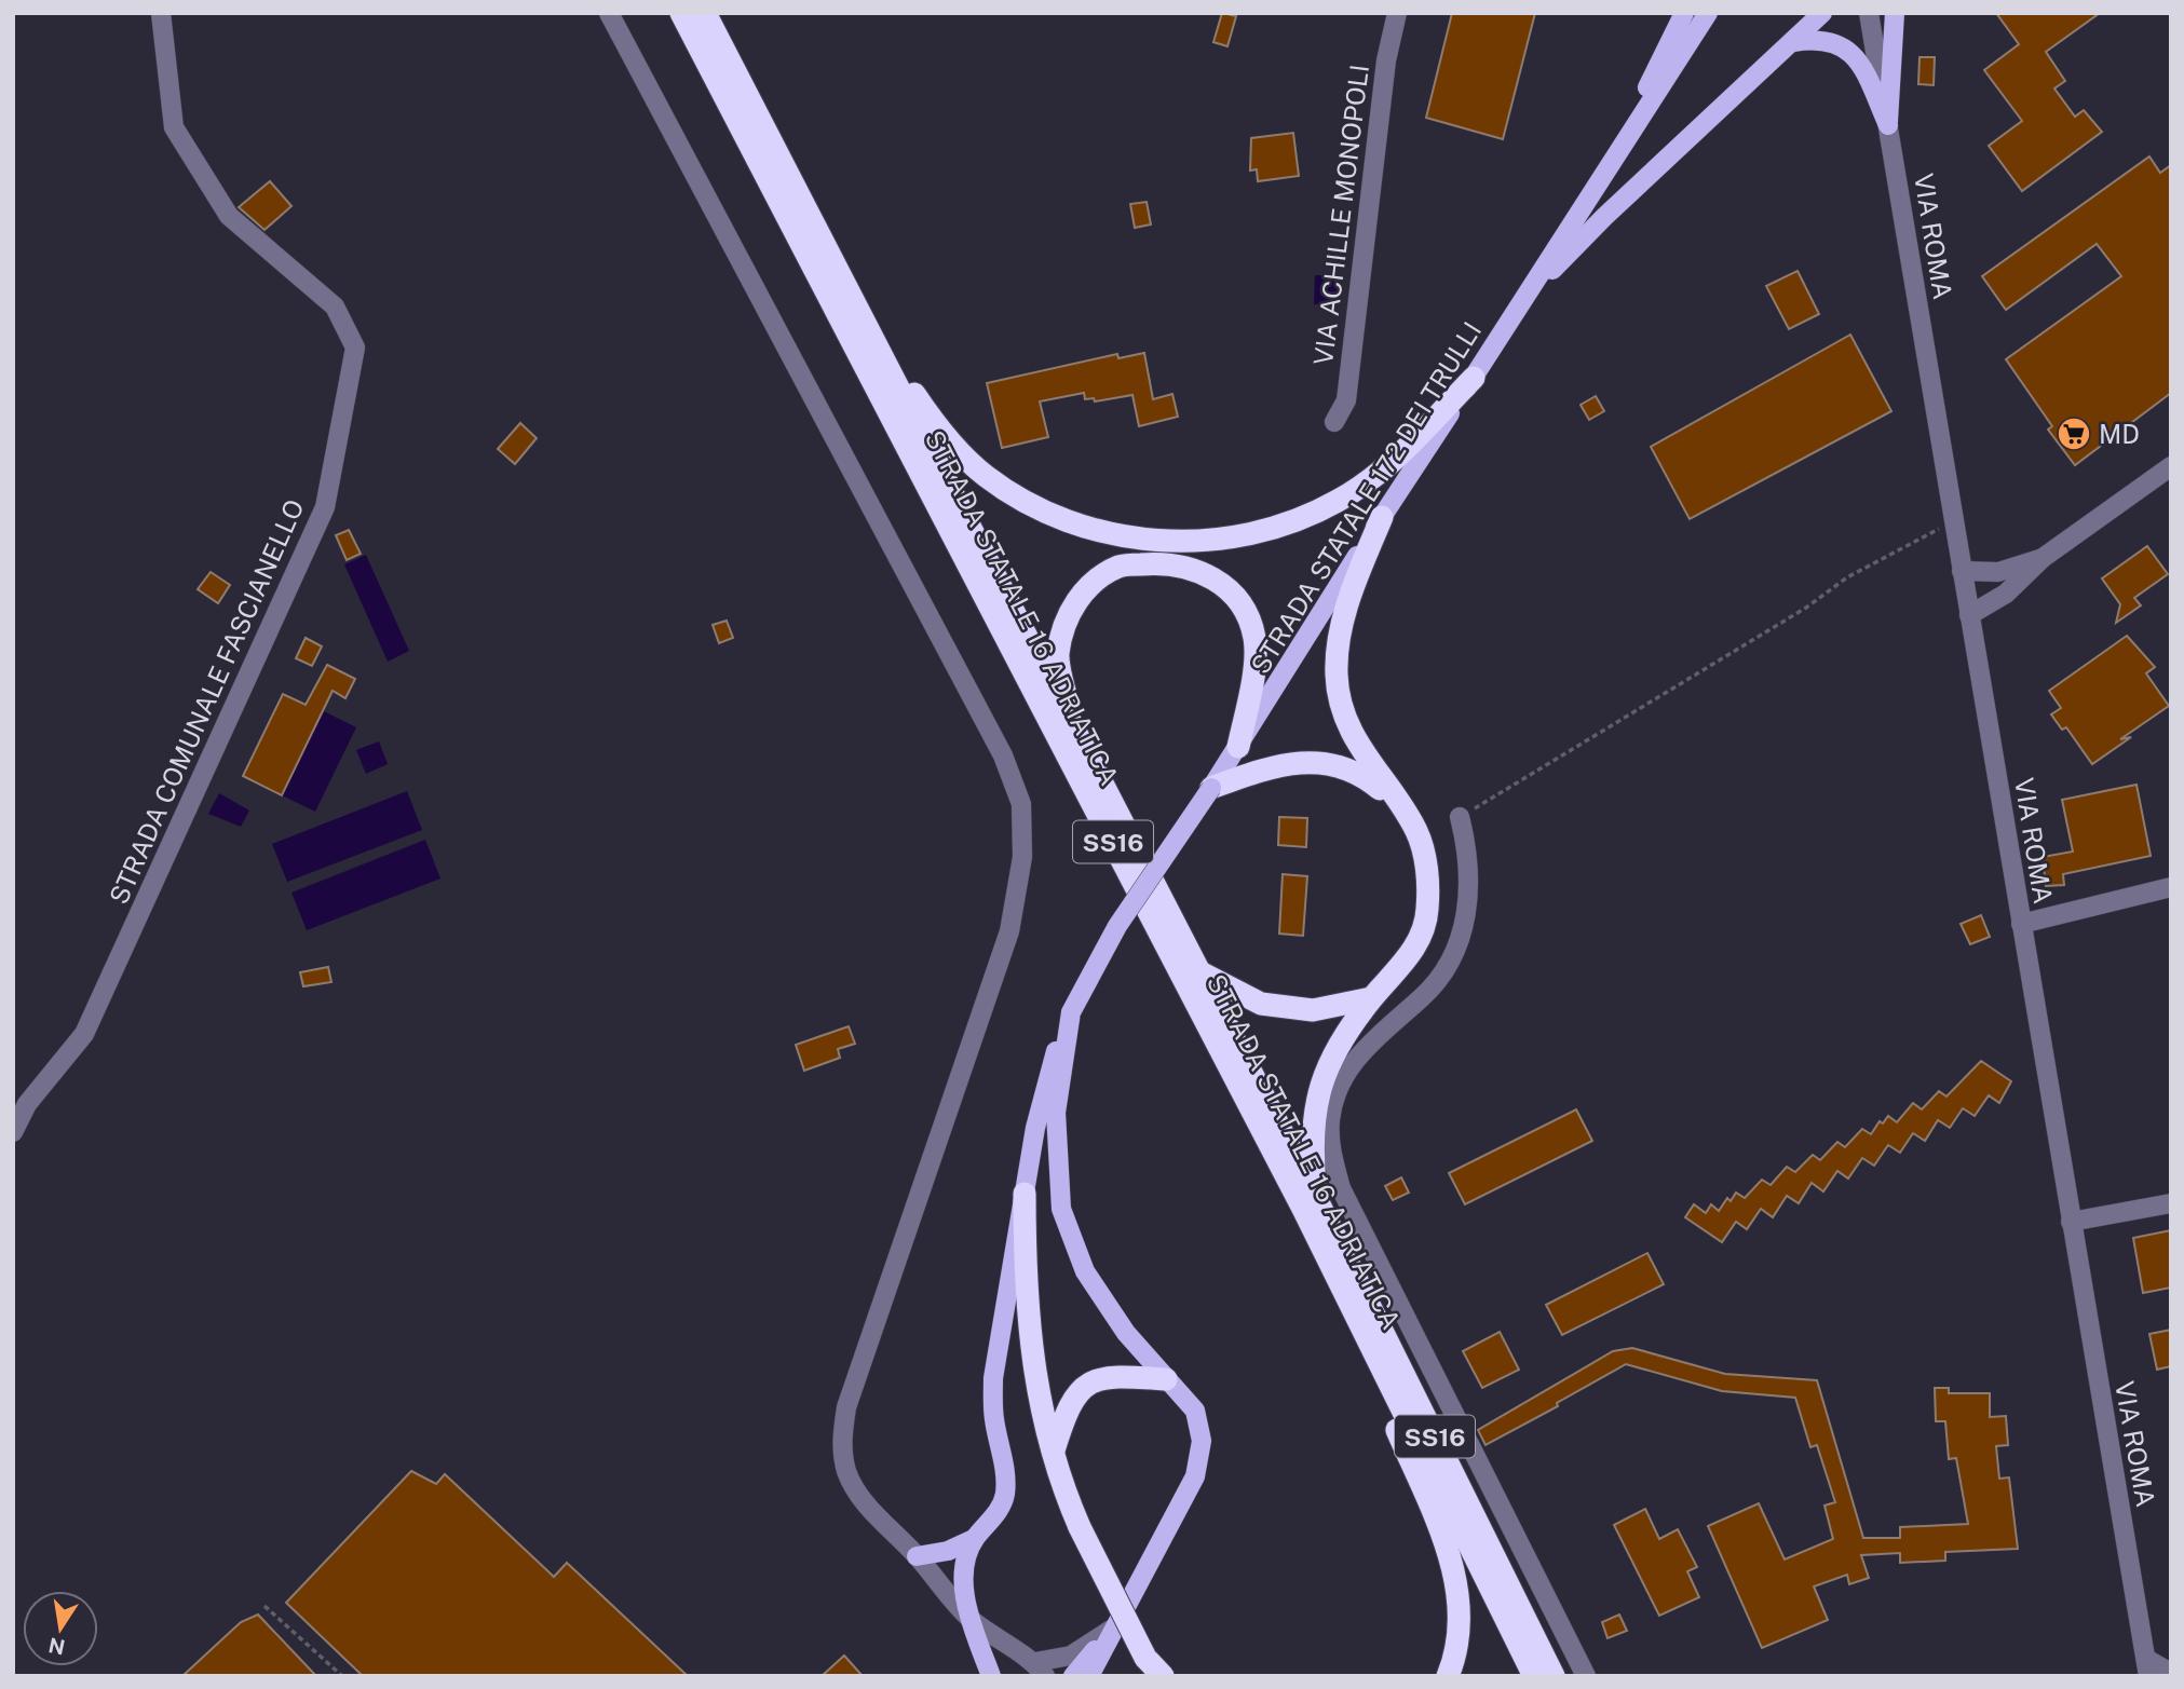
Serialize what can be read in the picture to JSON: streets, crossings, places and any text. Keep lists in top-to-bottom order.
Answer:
{
  "streets": {
    "highway": ["STRADA STATALE 16 ADRIATICA", "SS16"],
    "main road": ["STRADA STATALE 172 DEI TRULLI"],
    "street": ["VIA ACHILLE MONOPOLI", "VIA ROMA", "STRADA COMUNALE FASCIANELLO"]
  },
  "places": {
    "supermarket": ["MD"]
  },
  "north": "bottom"
}
